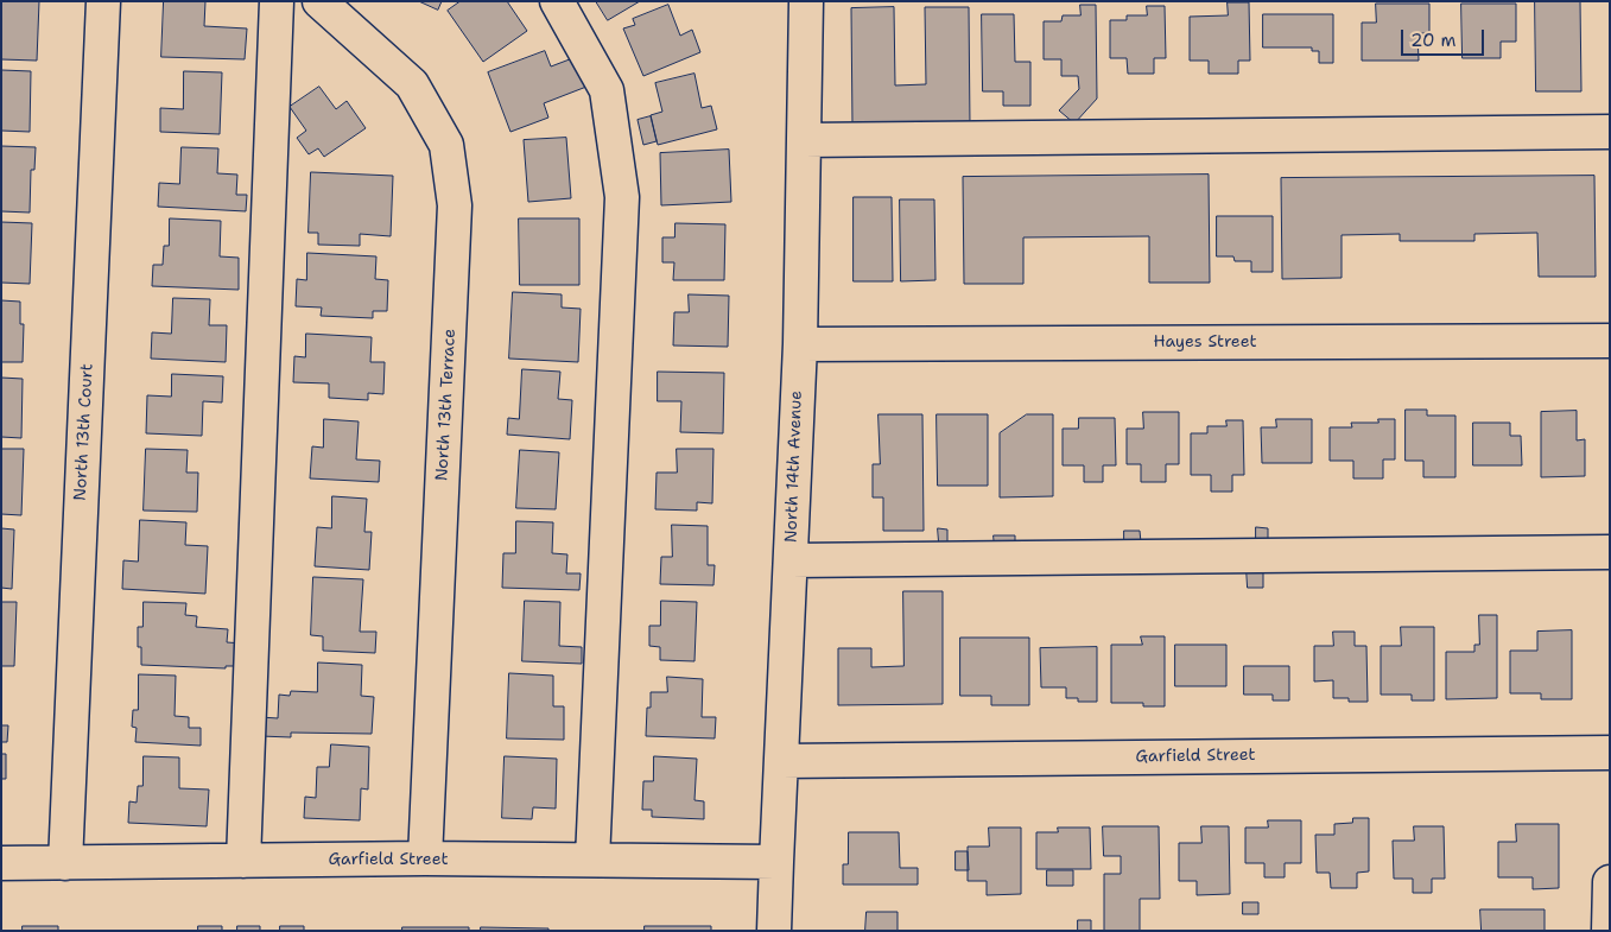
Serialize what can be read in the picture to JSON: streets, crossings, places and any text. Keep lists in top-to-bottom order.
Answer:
{
  "streets": {
    "street": [
      "Hayes Street",
      "North 13th Terrace",
      "North 13th Court",
      "North 14th Avenue",
      "Garfield Street"
    ]
  },
  "crossings": [
    ["Hayes Street", "North 14th Avenue"],
    ["North 13th Terrace", "Garfield Street"],
    ["North 13th Court", "Garfield Street"],
    ["North 14th Avenue", "Garfield Street"]
  ],
  "scale_bar": "20 m"
}
